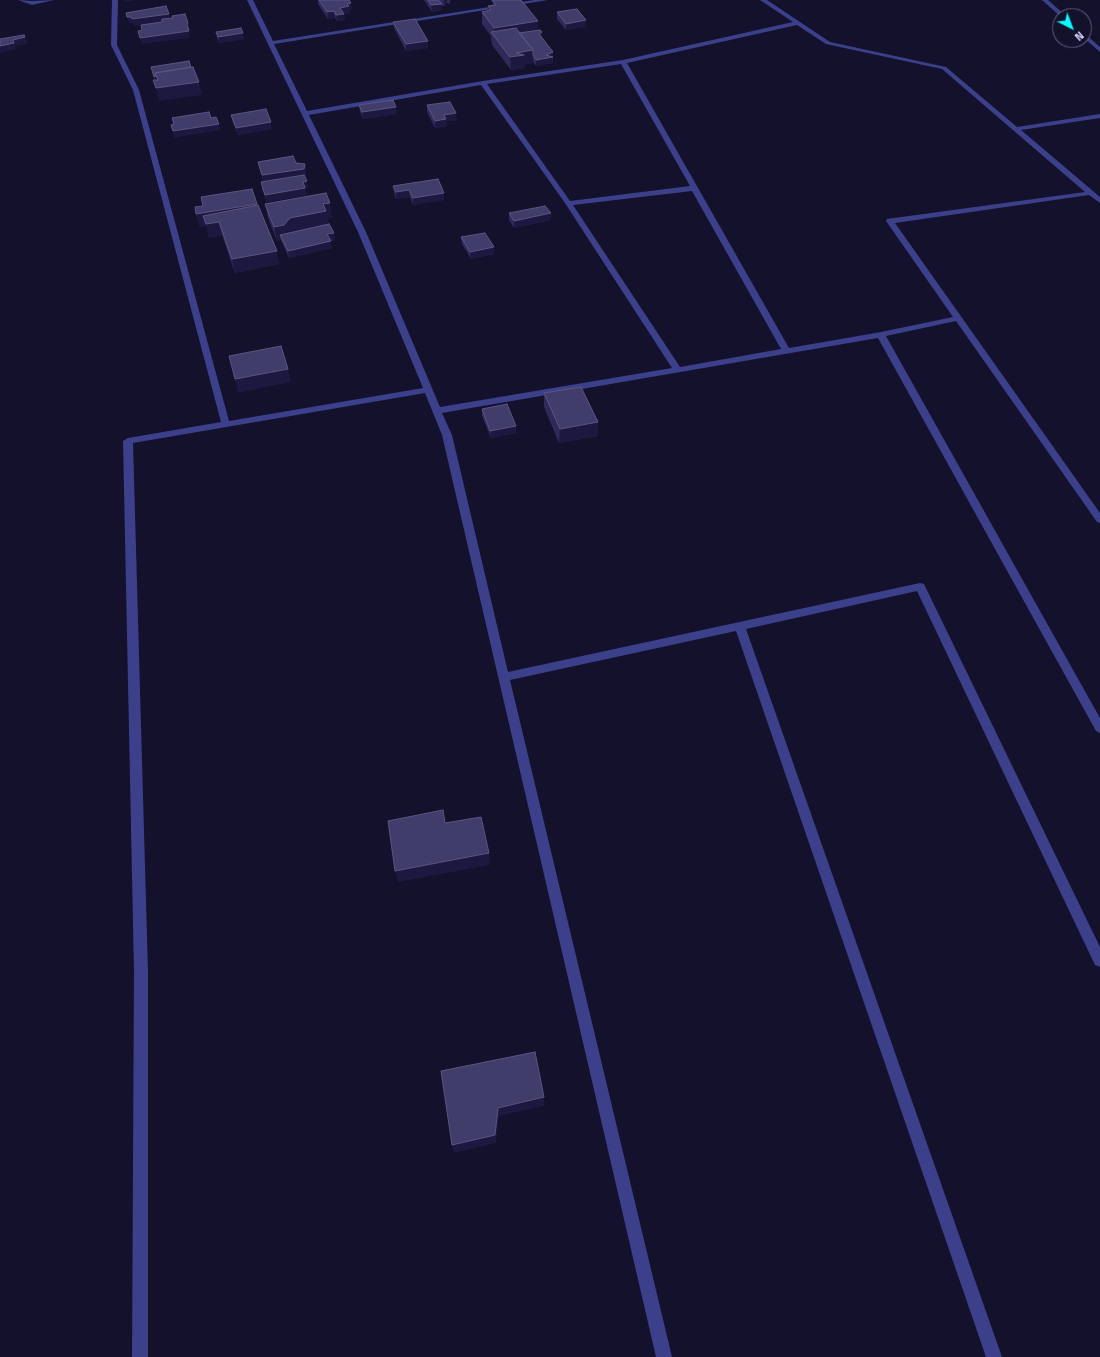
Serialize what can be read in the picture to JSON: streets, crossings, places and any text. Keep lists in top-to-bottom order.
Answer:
{
  "north": "bottom right"
}
